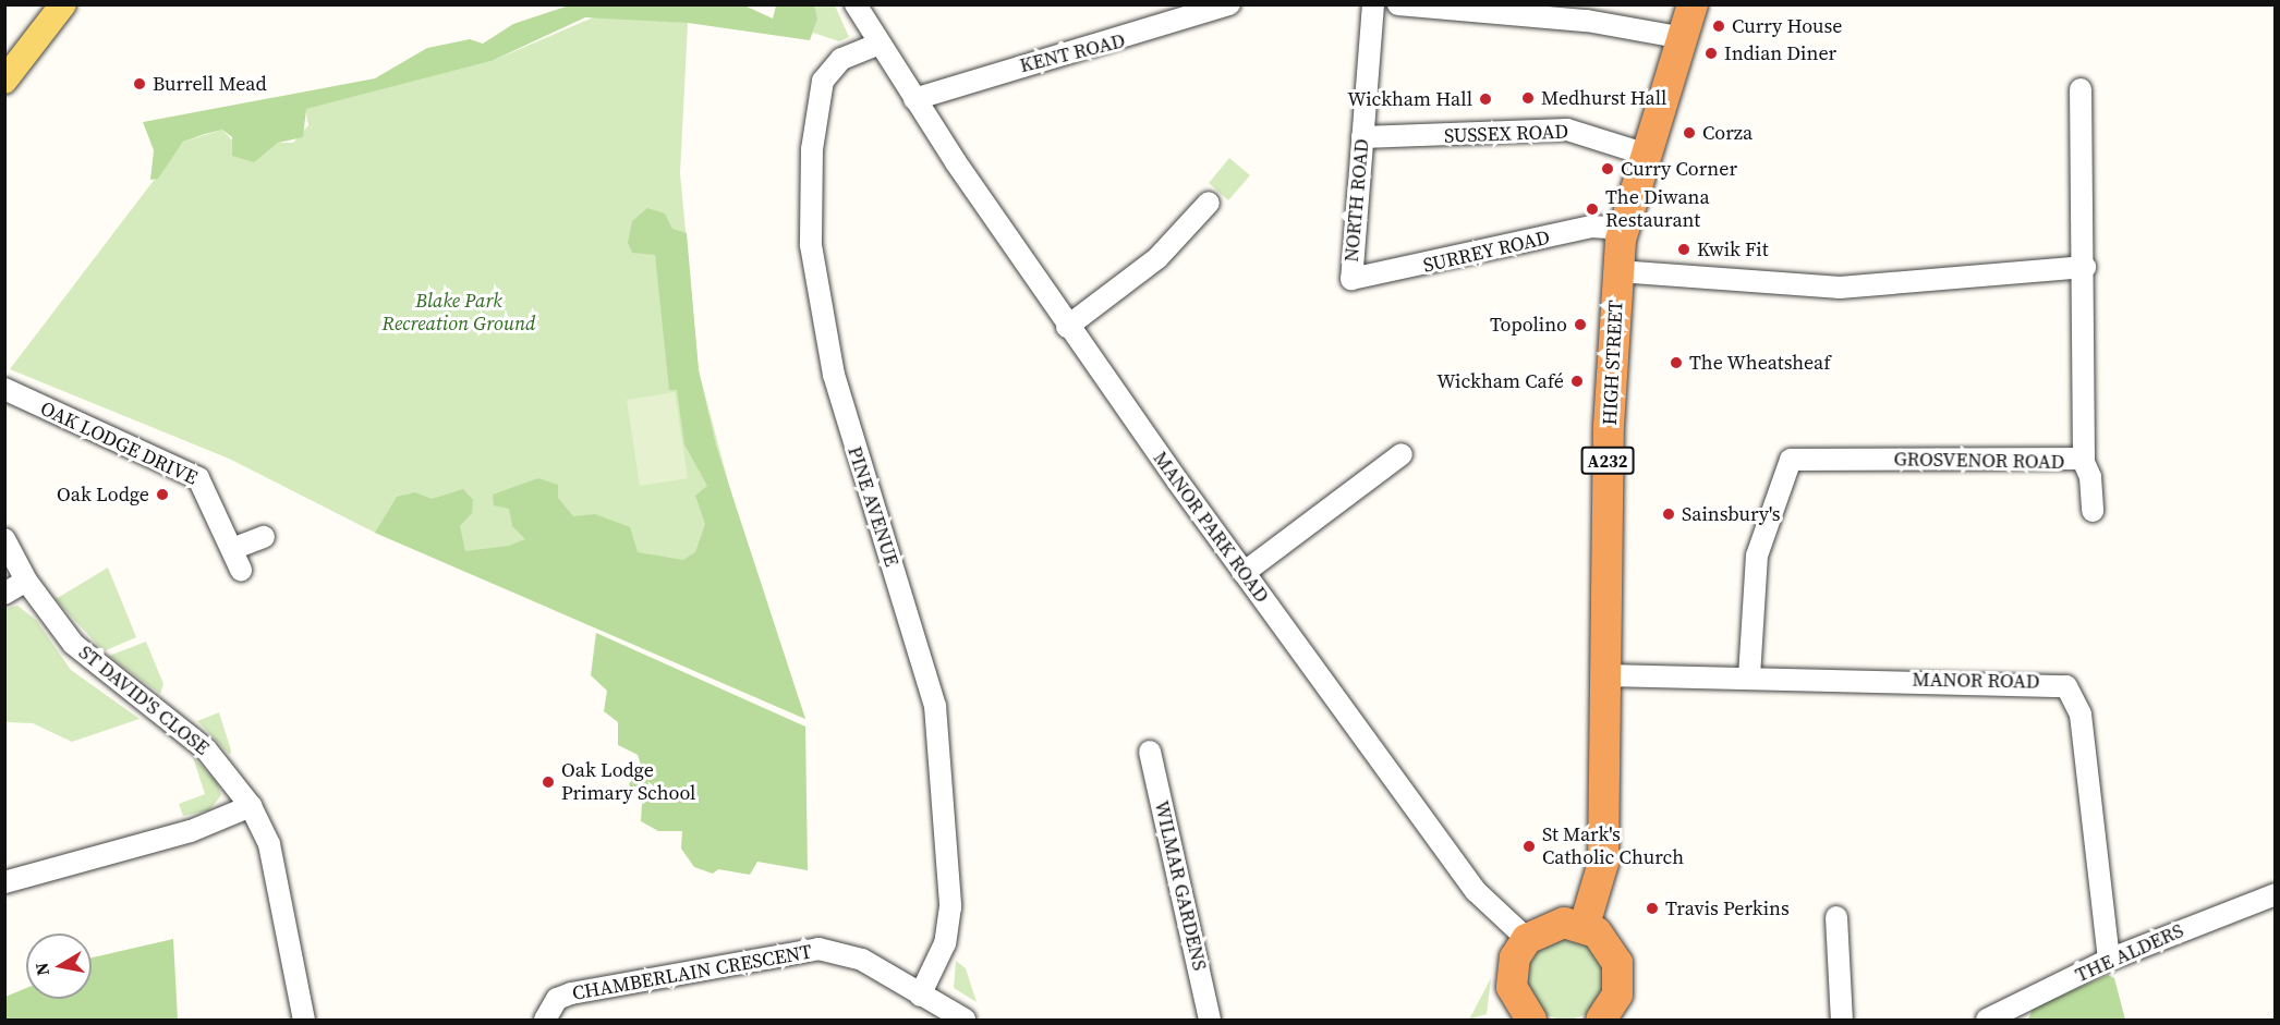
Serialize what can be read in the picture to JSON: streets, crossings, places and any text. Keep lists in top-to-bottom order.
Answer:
{
  "streets": {
    "highway": ["HIGH STREET", "A232"],
    "street": [
      "KENT ROAD",
      "SUSSEX ROAD",
      "NORTH ROAD",
      "SURREY ROAD",
      "OAK LODGE DRIVE",
      "GROSVENOR ROAD",
      "PINE AVENUE",
      "MANOR PARK ROAD",
      "MANOR ROAD",
      "ST DAVID'S CLOSE",
      "WILMAR GARDENS",
      "THE ALDERS",
      "CHAMBERLAIN CRESCENT"
    ]
  },
  "crossings": [
    ["KENT ROAD", "MANOR PARK ROAD"],
    ["SUSSEX ROAD", "NORTH ROAD"],
    ["SUSSEX ROAD", "HIGH STREET"],
    ["NORTH ROAD", "SURREY ROAD"],
    ["SURREY ROAD", "HIGH STREET"],
    ["HIGH STREET", "MANOR ROAD"],
    ["GROSVENOR ROAD", "MANOR ROAD"],
    ["PINE AVENUE", "MANOR PARK ROAD"],
    ["PINE AVENUE", "CHAMBERLAIN CRESCENT"],
    ["MANOR ROAD", "THE ALDERS"]
  ],
  "parks": ["Blake Park Recreation Ground"],
  "places": [
    "Curry House",
    "Indian Diner",
    "Burrell Mead",
    "Medhurst Hall",
    "Wickham Hall",
    "Corza",
    "Curry Corner",
    "The Diwana Restaurant",
    "Kwik Fit",
    "Topolino",
    "The Wheatsheaf",
    "Wickham Café",
    "Oak Lodge",
    "Sainsbury's",
    "Oak Lodge Primary School",
    "St Mark's Catholic Church",
    "Travis Perkins"
  ],
  "north": "left"
}
